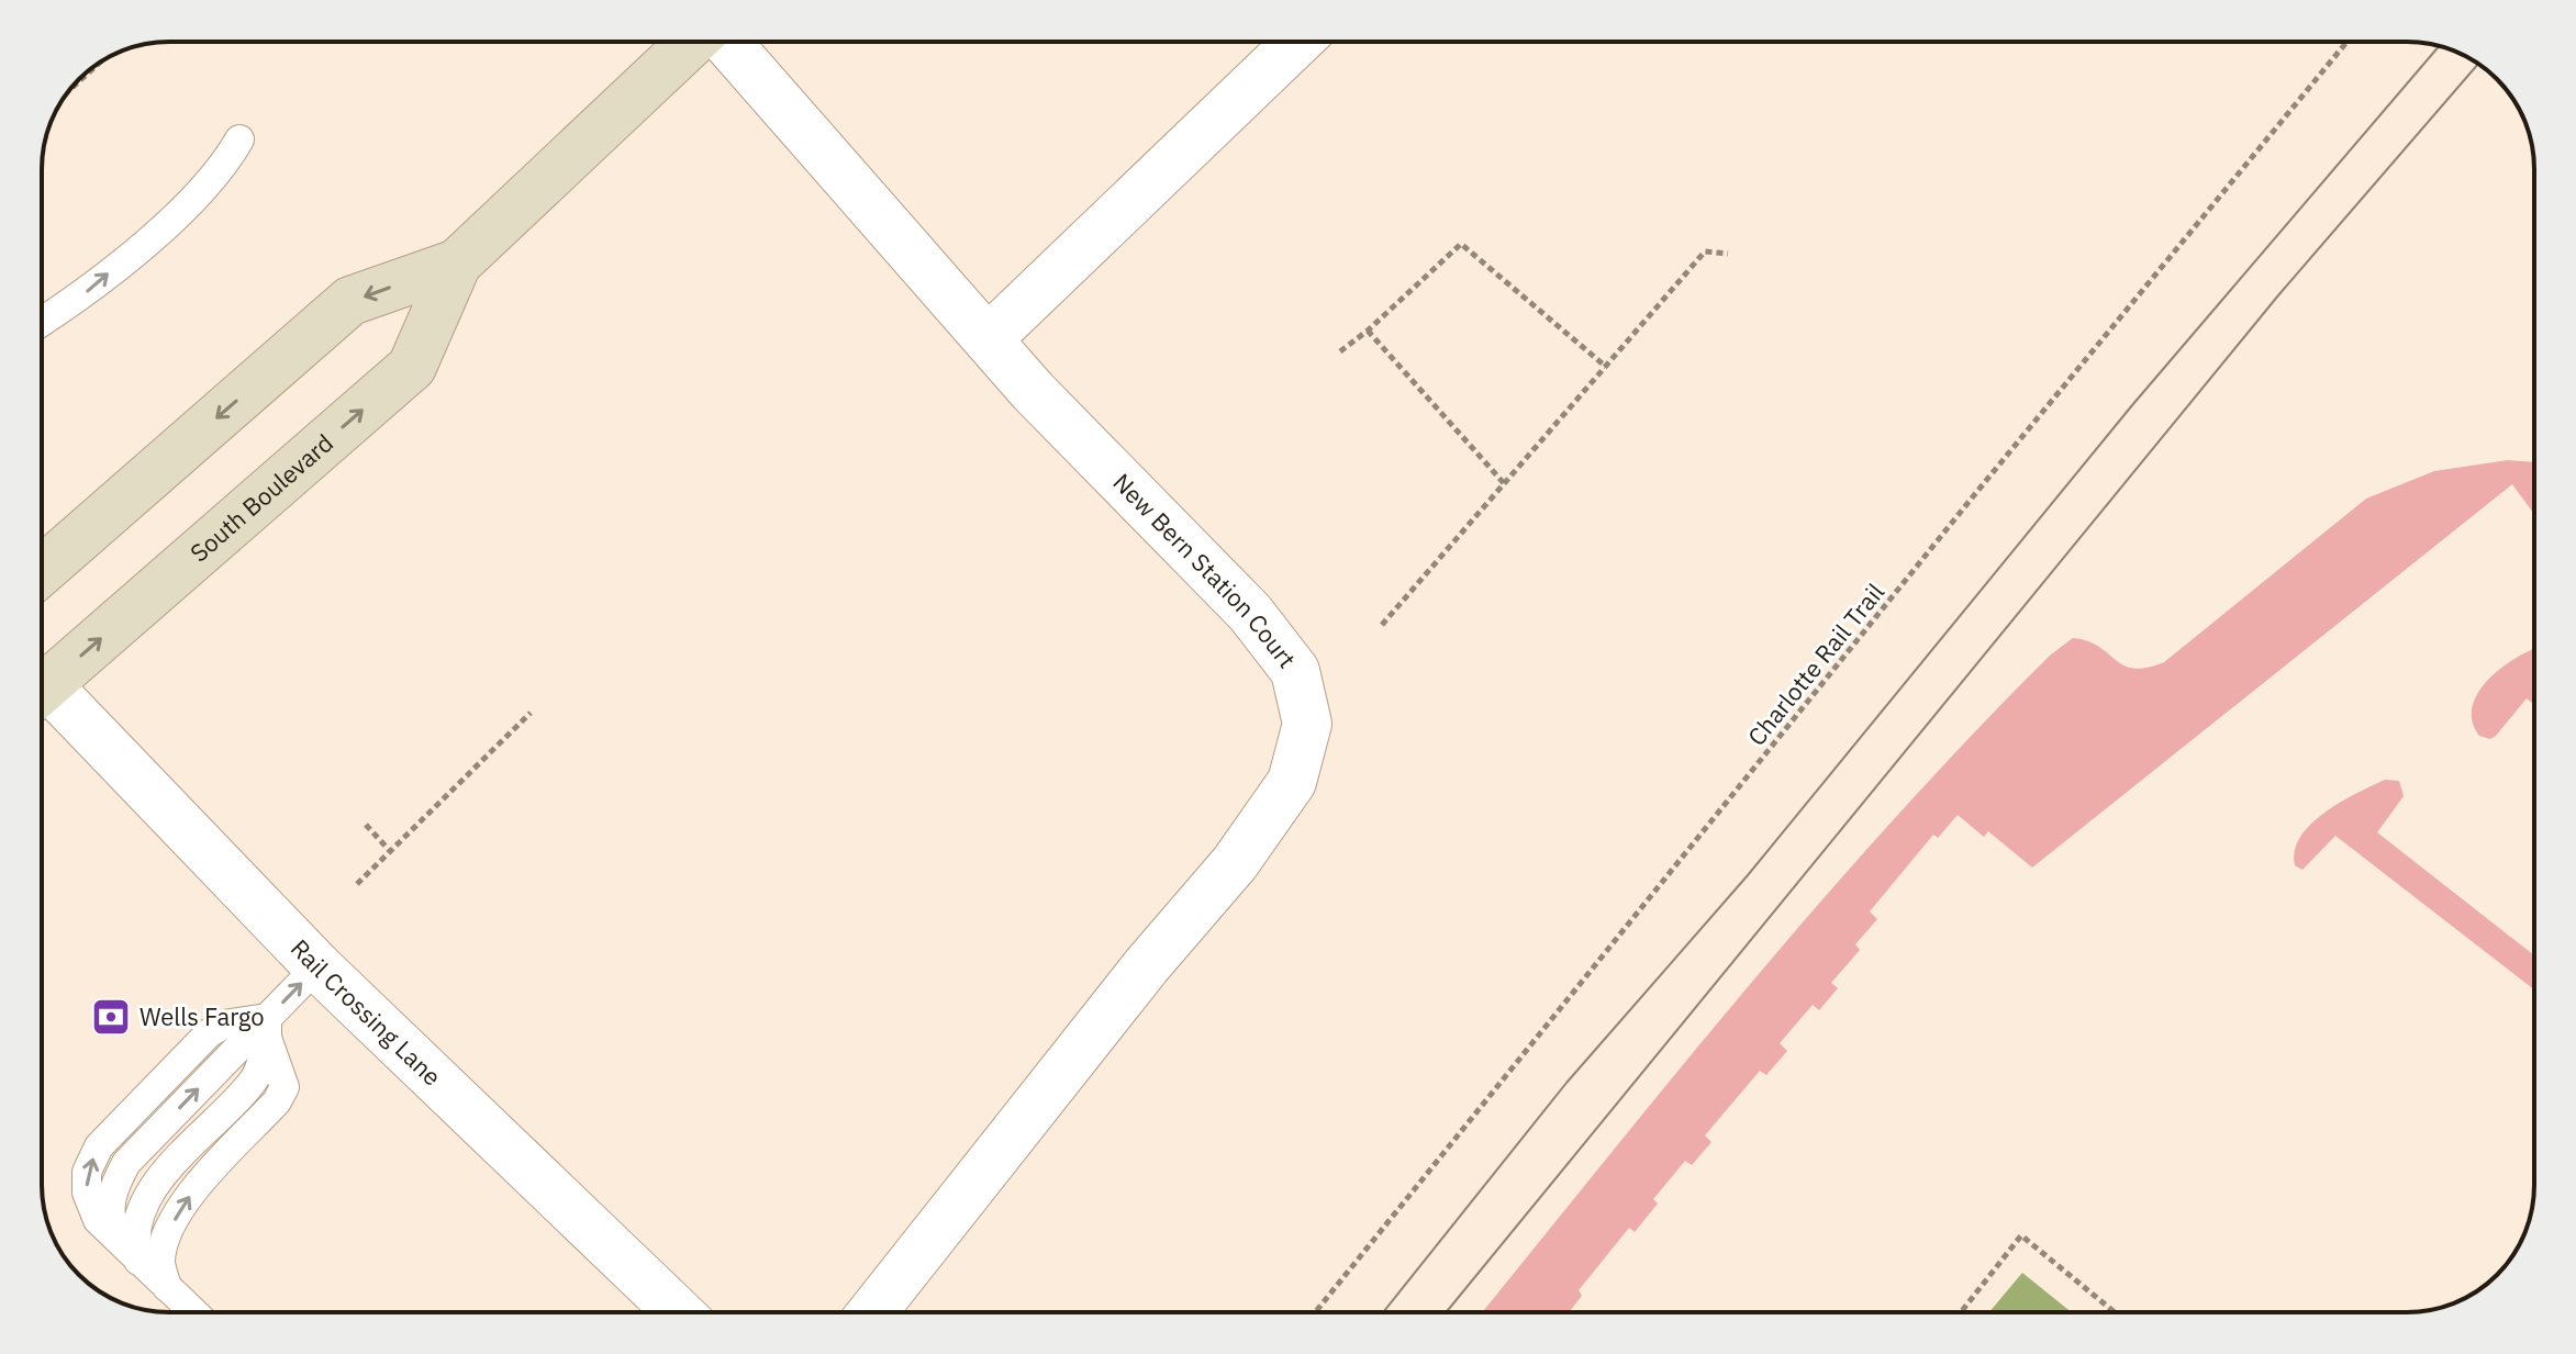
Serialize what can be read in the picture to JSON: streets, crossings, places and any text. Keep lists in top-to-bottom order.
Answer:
{
  "streets": {
    "main road": ["South Boulevard"],
    "street": ["New Bern Station Court", "Rail Crossing Lane"],
    "path": ["Charlotte Rail Trail"]
  },
  "places": {
    "bank": ["Wells Fargo"]
  }
}
